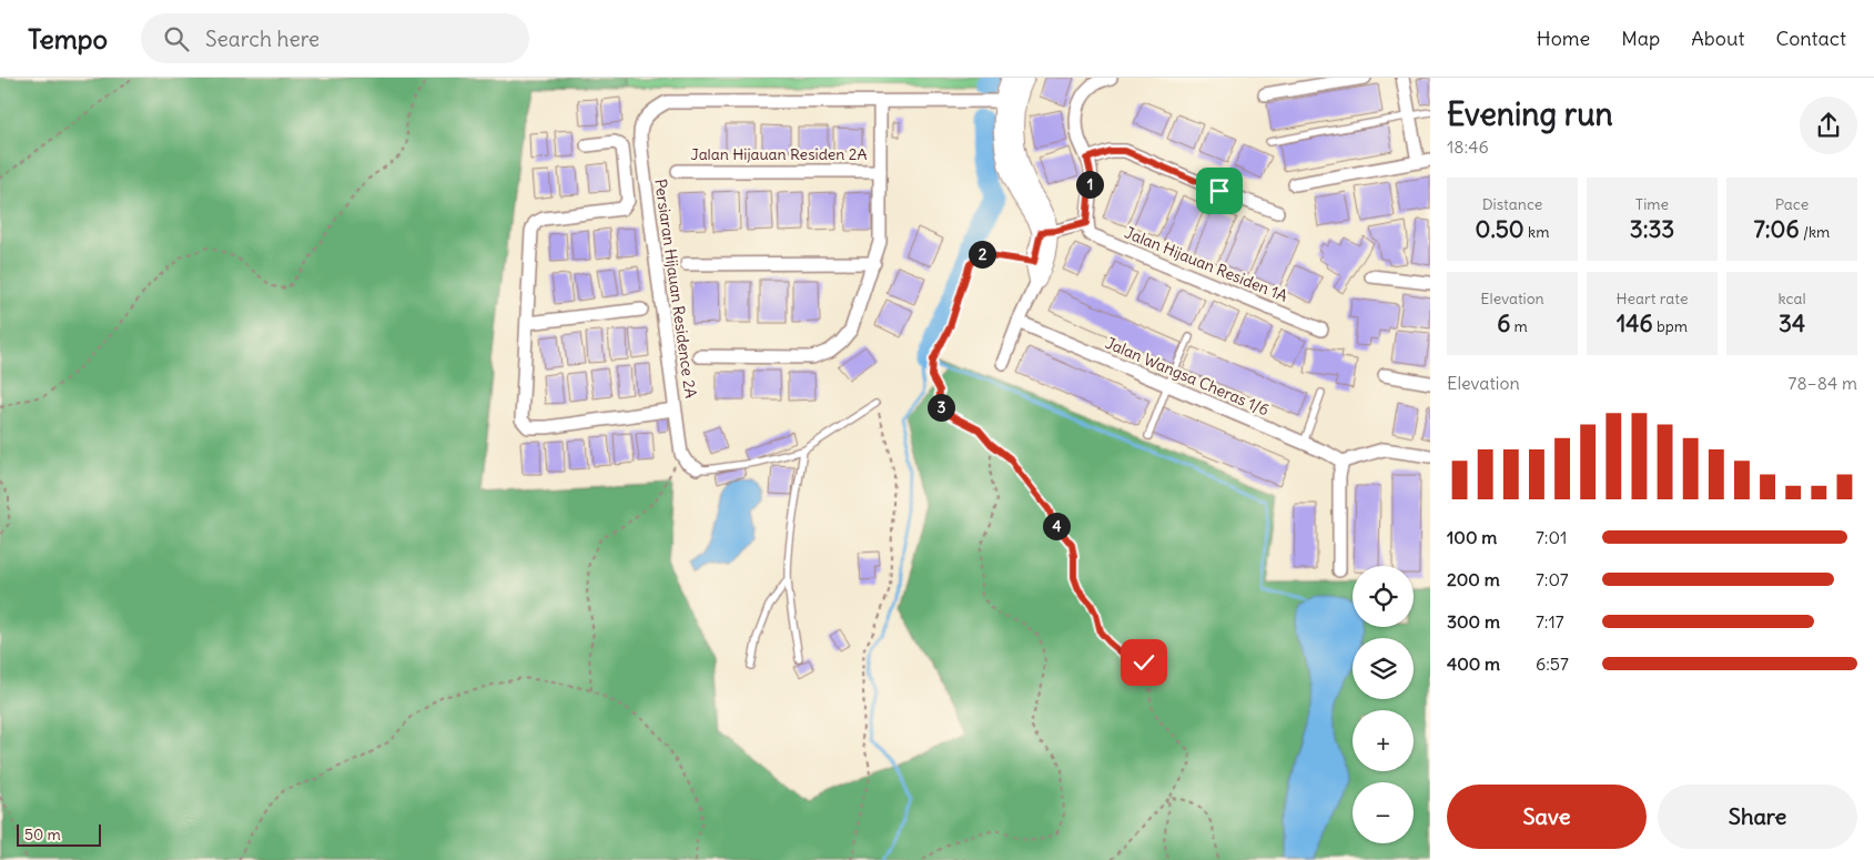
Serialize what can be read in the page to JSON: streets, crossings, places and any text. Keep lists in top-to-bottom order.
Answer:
{
  "streets": {
    "street": [
      "Jalan Hijauan Residen 2A",
      "Jalan Hijauan Residen 1A",
      "Persiaran Hijauan Residence 2A",
      "Jalan Wangsa Cheras 1/6"
    ]
  },
  "crossings": [
    ["Jalan Hijauan Residen 2A", "Persiaran Hijauan Residence 2A"]
  ],
  "scale_bar": "50 m",
  "page": {
    "header": "Tempo",
    "search": "Search here",
    "nav": [
      "Home",
      "Map",
      "About",
      "Contact"
    ],
    "heading": ["Evening run", "18:46"],
    "pins": [
      "1",
      "2",
      "3",
      "4"
    ],
    "stats": [
      ["Distance", "0.50 km"],
      ["Time", "3:33"],
      ["Pace", "7:06 /km"],
      ["Elevation", "6 m"],
      ["Heart rate", "146 bpm"],
      ["kcal", "34"]
    ],
    "chart": ["Elevation", "78–84 m"],
    "list": [
      {
        "name": "100 m",
        "note": "7:01"
      },
      {
        "name": "200 m",
        "note": "7:07"
      },
      {
        "name": "300 m",
        "note": "7:17"
      },
      {
        "name": "400 m",
        "note": "6:57"
      }
    ],
    "map_buttons": ["+", "−"],
    "buttons": ["Save", "Share"],
    "scale": "50 m"
  }
}
